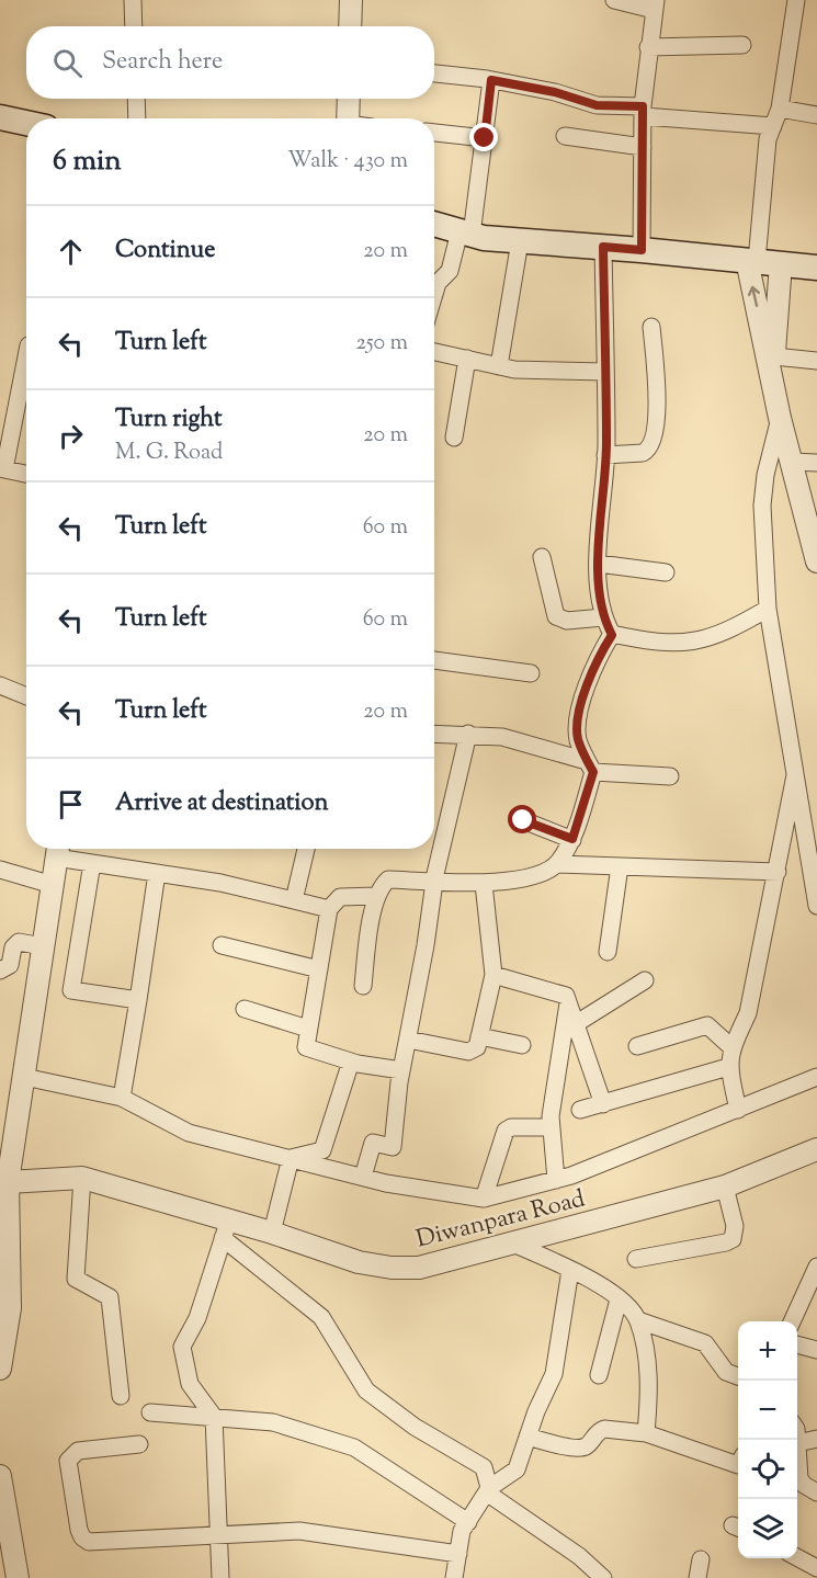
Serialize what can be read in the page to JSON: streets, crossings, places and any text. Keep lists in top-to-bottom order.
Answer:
{
  "streets": {
    "street": ["Diwanpara Road"]
  },
  "page": {
    "search": "Search here",
    "heading": ["6 min", "Walk · 430 m"],
    "list": [
      ["Continue", "20 m"],
      ["Turn left", "250 m"],
      ["Turn right", "M. G. Road", "20 m"],
      ["Turn left", "60 m"],
      ["Turn left", "60 m"],
      ["Turn left", "20 m"],
      "Arrive at destination"
    ],
    "map_buttons": ["+", "−"]
  }
}
